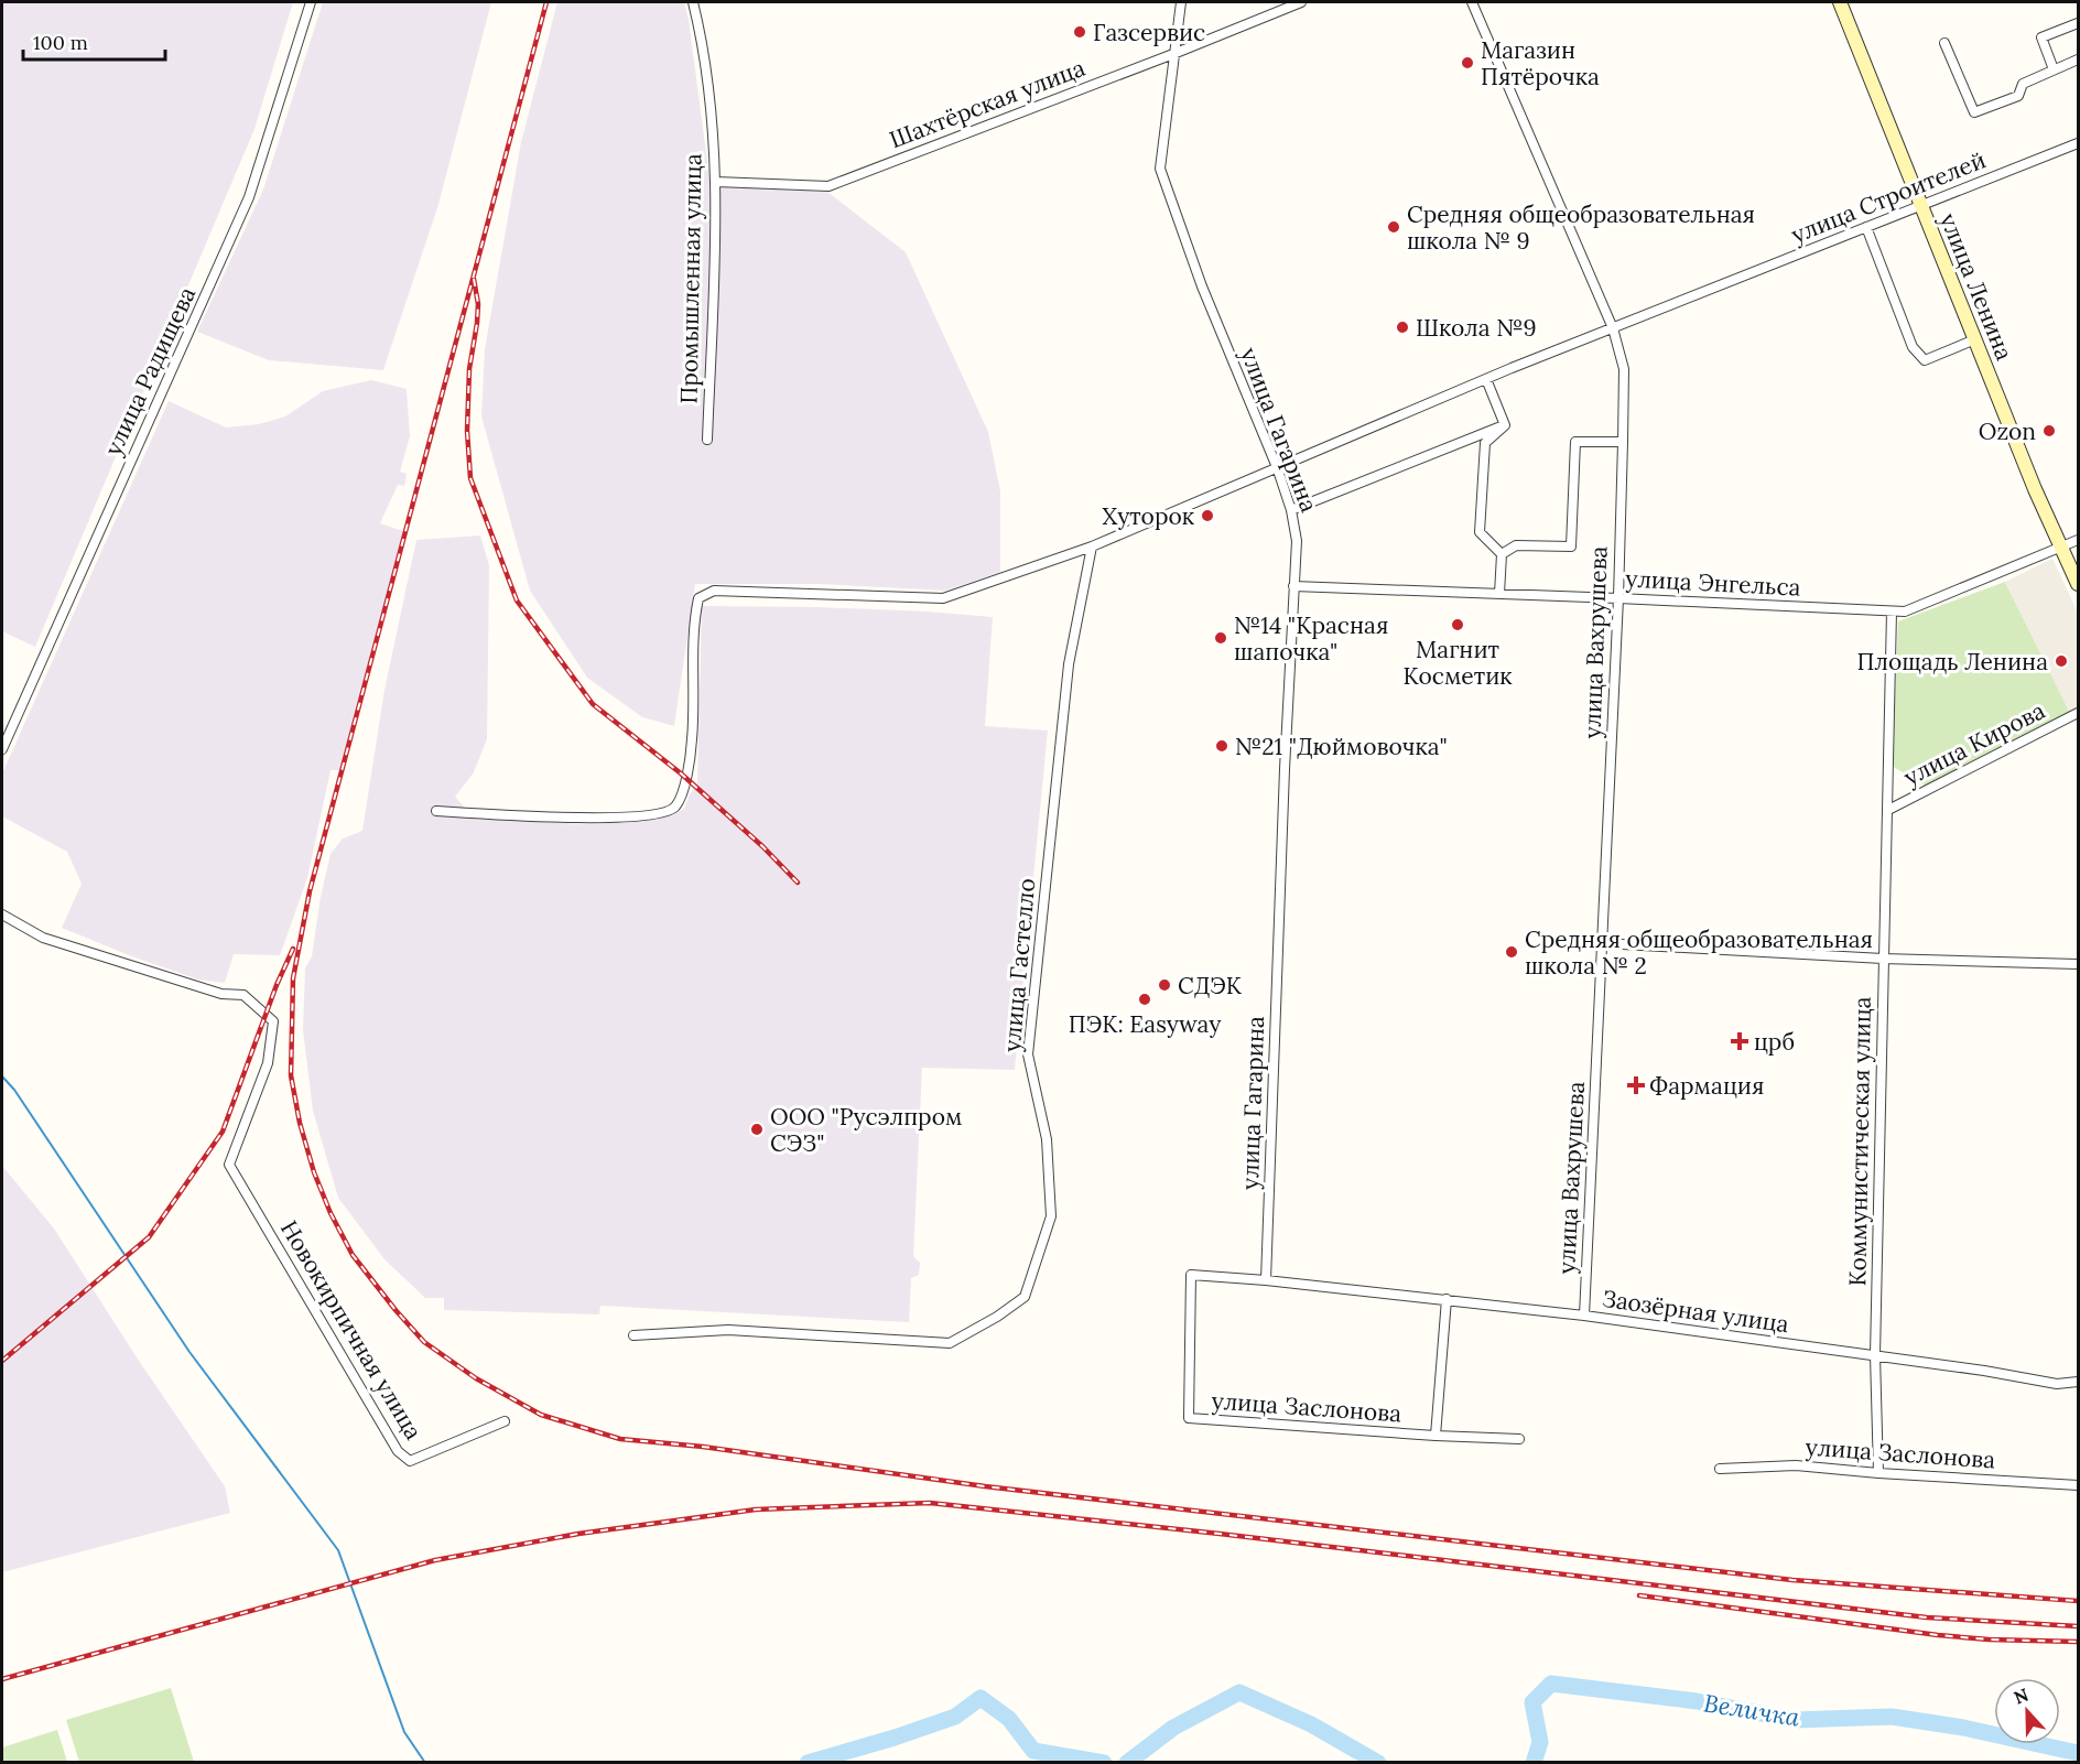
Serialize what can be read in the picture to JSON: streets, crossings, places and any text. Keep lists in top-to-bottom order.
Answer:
{
  "streets": {
    "main road": ["улица Ленина"],
    "street": [
      "Шахтёрская улица",
      "улица Строителей",
      "Промышленная улица",
      "улица Радищева",
      "улица Гагарина",
      "улица Энгельса",
      "улица Вахрушева",
      "улица Кирова",
      "улица Гастелло",
      "Коммунистическая улица",
      "Заозёрная улица",
      "Новокирпичная улица",
      "улица Заслонова"
    ]
  },
  "crossings": [
    ["Шахтёрская улица", "Промышленная улица"],
    ["Шахтёрская улица", "улица Гагарина"],
    ["улица Строителей", "улица Ленина"],
    ["улица Строителей", "улица Гагарина"],
    ["улица Строителей", "улица Вахрушева"],
    ["улица Строителей", "улица Гастелло"],
    ["улица Ленина", "улица Энгельса"],
    ["улица Гагарина", "улица Энгельса"],
    ["улица Гагарина", "Заозёрная улица"],
    ["улица Гагарина", "улица Заслонова"],
    ["улица Энгельса", "улица Вахрушева"],
    ["улица Энгельса", "Коммунистическая улица"],
    ["улица Вахрушева", "Заозёрная улица"],
    ["улица Кирова", "Коммунистическая улица"],
    ["Коммунистическая улица", "Заозёрная улица"],
    ["Коммунистическая улица", "улица Заслонова"],
    ["Заозёрная улица", "улица Заслонова"]
  ],
  "water": ["Величка"],
  "places": {
    "other": [
      "Газсервис",
      "Магазин Пятёрочка",
      "Средняя общеобразовательная школа № 9",
      "Школа №9",
      "Ozon",
      "Хуторок",
      "Магнит Косметик",
      "№14 \"Красная шапочка\"",
      "Площадь Ленина",
      "№21 \"Дюймовочка\"",
      "Средняя общеобразовательная школа № 2",
      "СДЭК",
      "ПЭК: Easyway",
      "ООО \"Русэлпром СЭЗ\""
    ],
    "health": ["црб", "Фармация"]
  },
  "scale_bar": "100 m",
  "north": "top"
}
